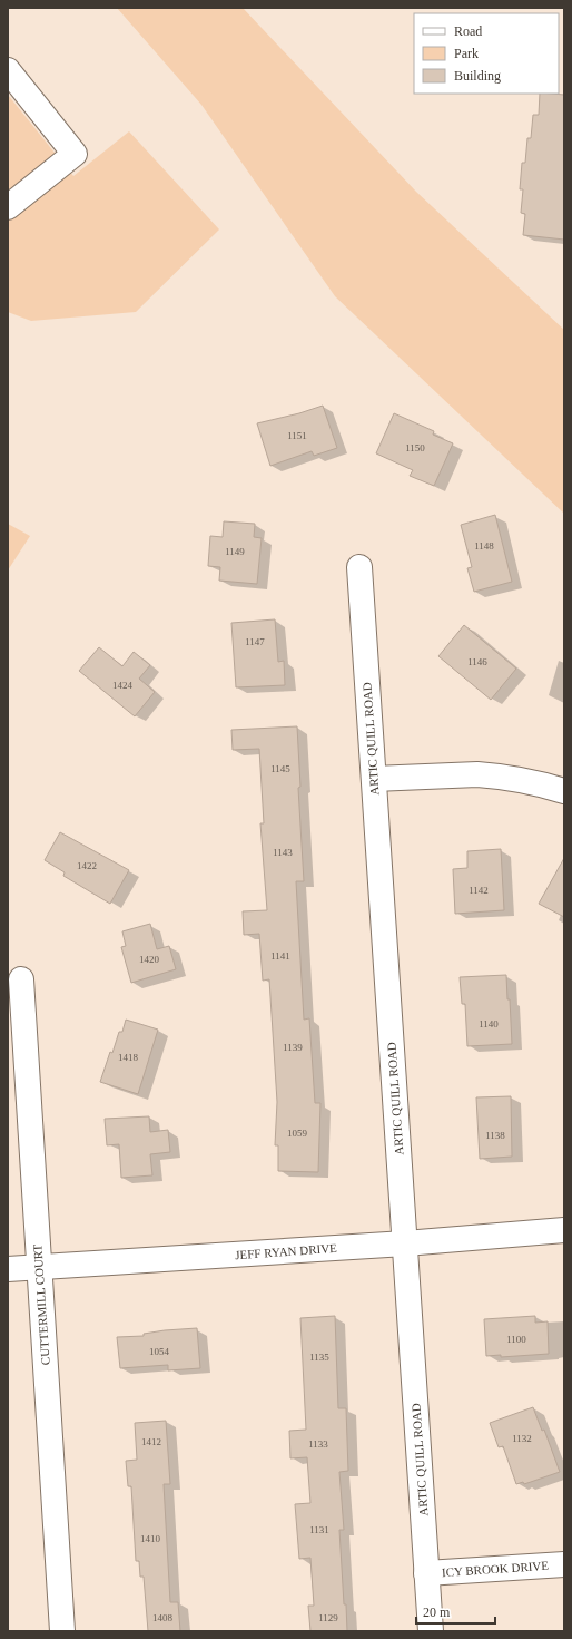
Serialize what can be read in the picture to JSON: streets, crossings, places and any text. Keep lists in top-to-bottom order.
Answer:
{
  "streets": {
    "street": [
      "ARTIC QUILL ROAD",
      "JEFF RYAN DRIVE",
      "CUTTERMILL COURT",
      "ICY BROOK DRIVE"
    ]
  },
  "crossings": [
    ["ARTIC QUILL ROAD", "JEFF RYAN DRIVE"],
    ["ARTIC QUILL ROAD", "ICY BROOK DRIVE"],
    ["JEFF RYAN DRIVE", "CUTTERMILL COURT"]
  ],
  "house_numbers": [
    "1151",
    "1150",
    "1148",
    "1149",
    "1147",
    "1146",
    "1424",
    "1145",
    "1143",
    "1422",
    "1142",
    "1141",
    "1420",
    "1140",
    "1139",
    "1418",
    "1059",
    "1138",
    "1100",
    "1054",
    "1135",
    "1132",
    "1412",
    "1133",
    "1131",
    "1410",
    "1408",
    "1129"
  ],
  "legend": ["Road", "Park", "Building"],
  "scale_bar": "20 m"
}
